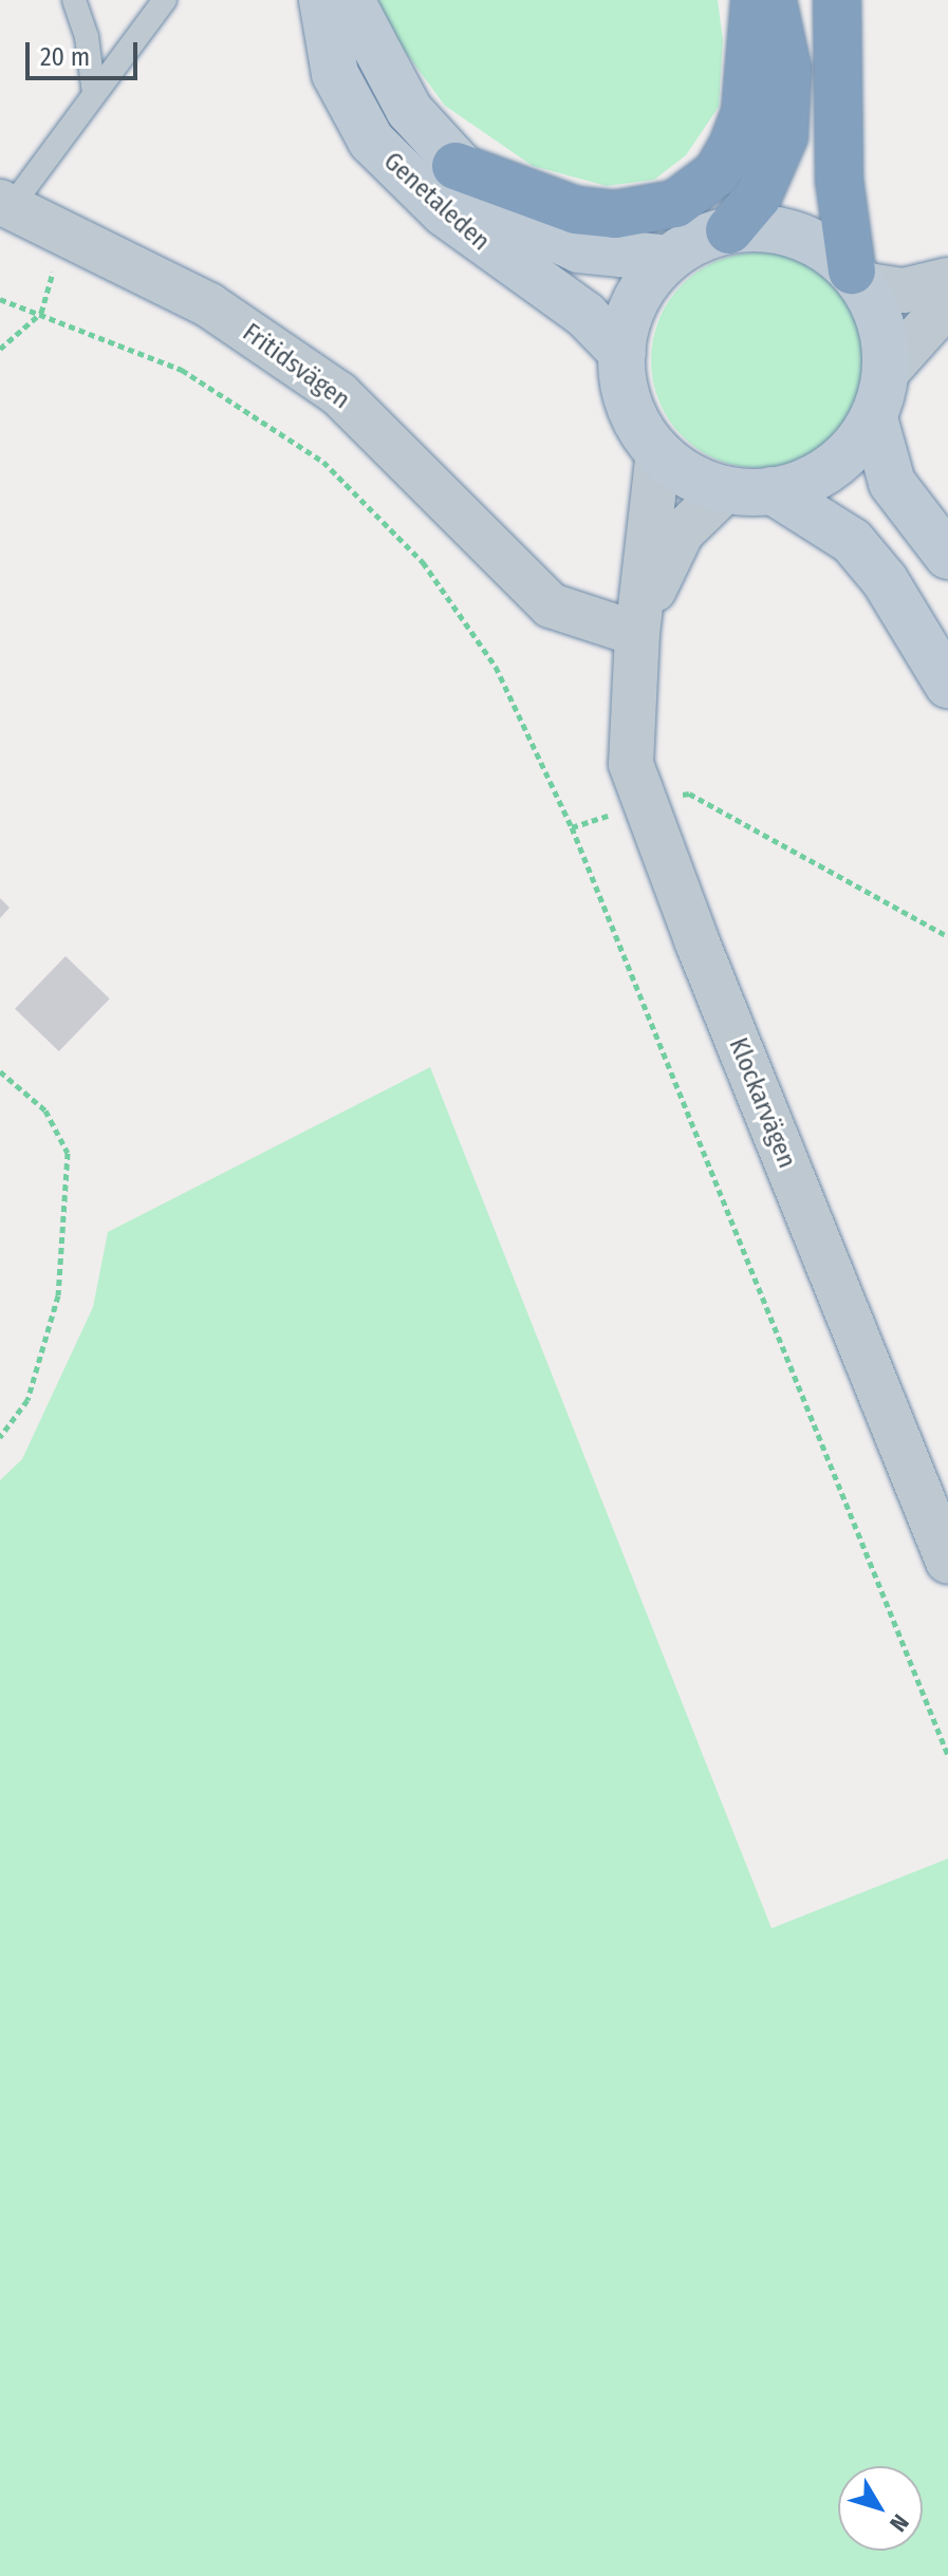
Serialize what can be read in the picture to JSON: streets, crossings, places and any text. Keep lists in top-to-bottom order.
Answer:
{
  "streets": {
    "main road": ["Genetaleden"],
    "street": ["Fritidsvägen", "Klockarvägen"]
  },
  "crossings": [
    ["Genetaleden", "Klockarvägen"],
    ["Fritidsvägen", "Klockarvägen"]
  ],
  "scale_bar": "20 m",
  "north": "bottom right"
}
